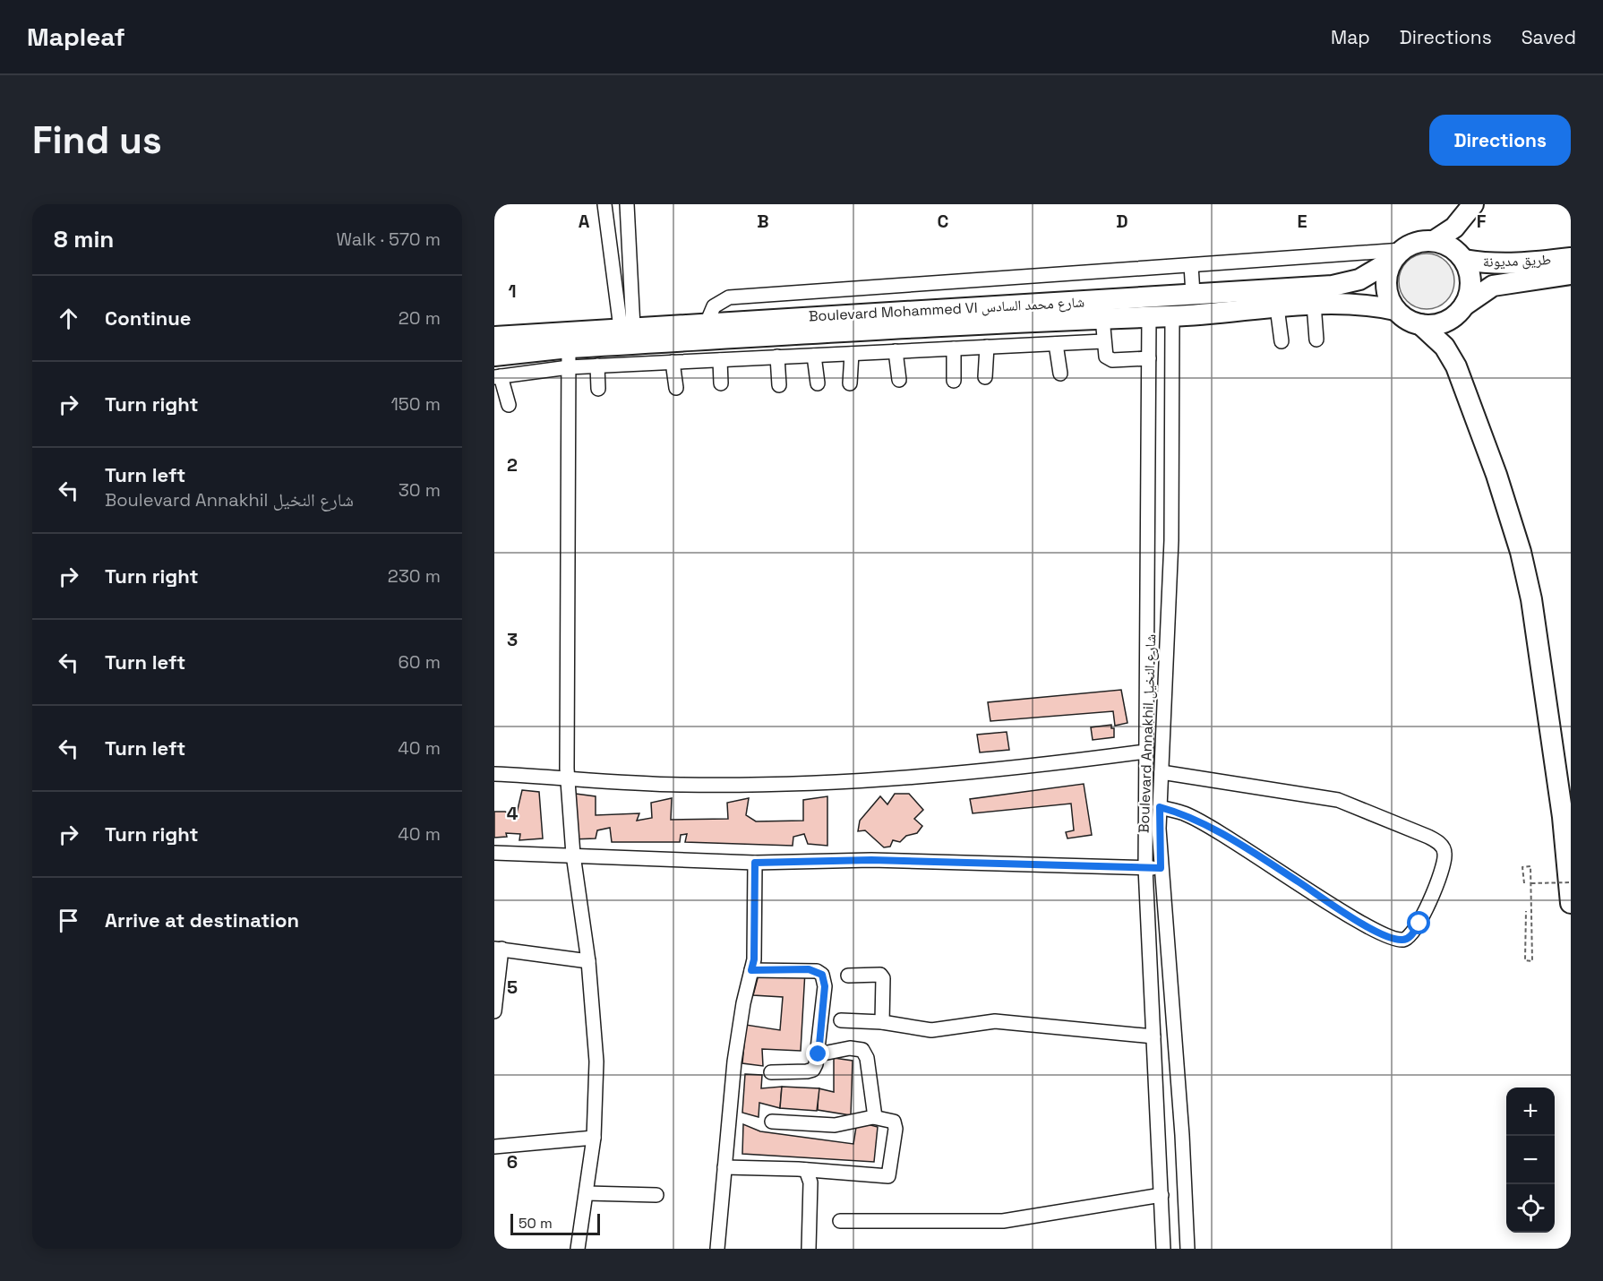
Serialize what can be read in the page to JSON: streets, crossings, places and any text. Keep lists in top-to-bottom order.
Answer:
{
  "streets": {
    "highway": ["طريق مديونة", "Boulevard Mohammed VI شارع محمد السادس"],
    "street": ["Boulevard Annakhil شارع النخيل"]
  },
  "crossings": [
    ["طريق مديونة", "Boulevard Mohammed VI شارع محمد السادس"],
    ["Boulevard Mohammed VI شارع محمد السادس", "Boulevard Annakhil شارع النخيل"]
  ],
  "scale_bar": "50 m",
  "page": {
    "header": "Mapleaf",
    "nav": ["Map", "Directions", "Saved"],
    "buttons": "Directions",
    "title": "Find us",
    "heading": ["8 min", "Walk · 570 m"],
    "list": [
      ["Continue", "20 m"],
      ["Turn right", "150 m"],
      ["Turn left", "Boulevard Annakhil شارع النخيل", "30 m"],
      ["Turn right", "230 m"],
      ["Turn left", "60 m"],
      ["Turn left", "40 m"],
      ["Turn right", "40 m"],
      "Arrive at destination"
    ],
    "map_buttons": ["+", "−"],
    "scale": "50 m"
  },
  "grid": {
    "columns": [
      "A",
      "B",
      "C",
      "D",
      "E",
      "F"
    ],
    "rows": [
      "1",
      "2",
      "3",
      "4",
      "5",
      "6"
    ]
  }
}
